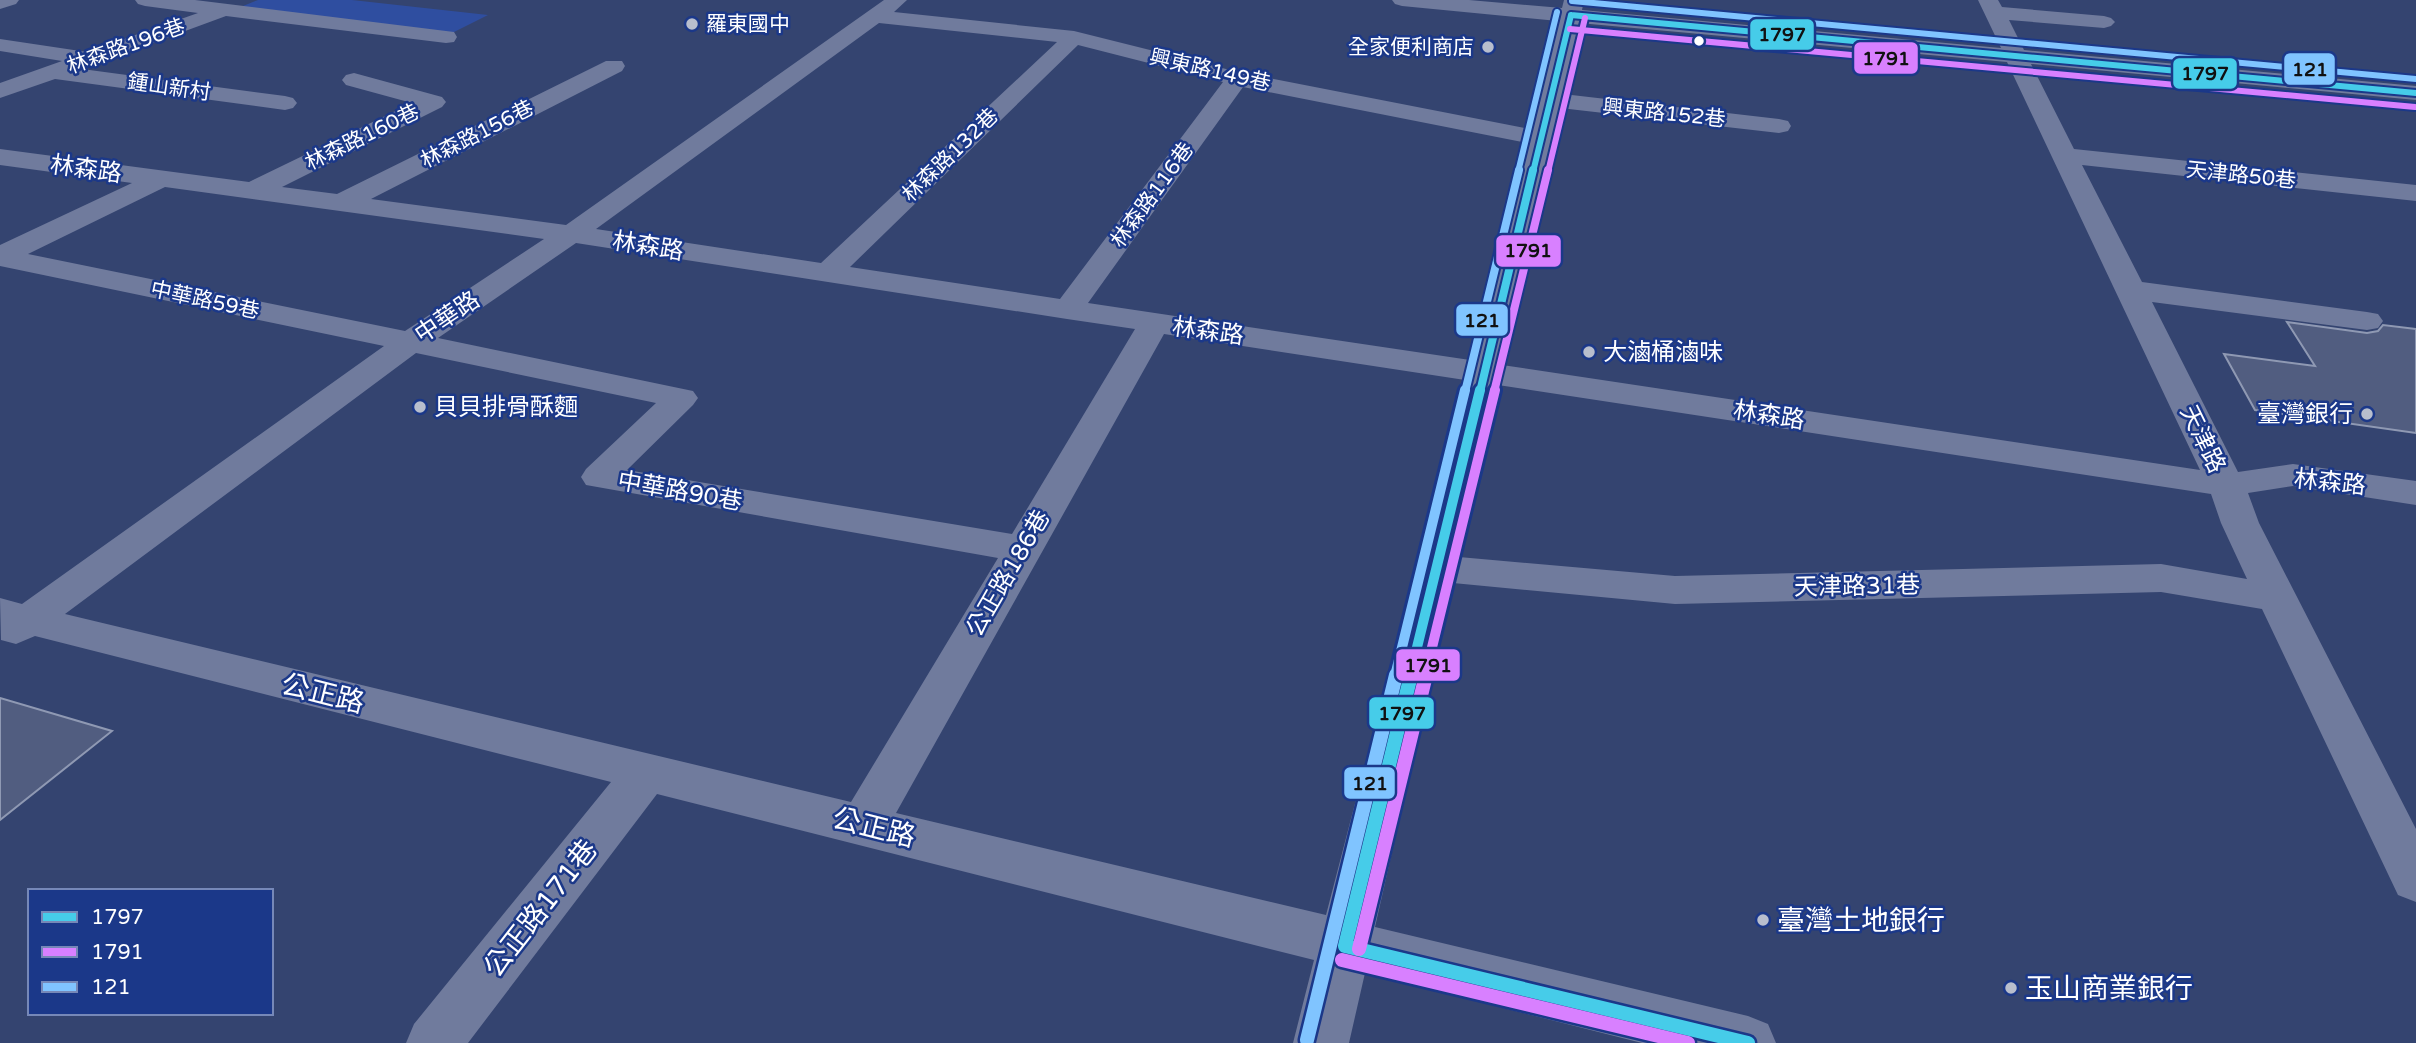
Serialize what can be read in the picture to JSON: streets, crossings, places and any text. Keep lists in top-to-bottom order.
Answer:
{
  "streets": {
    "street": [
      "林森路196巷",
      "興東路149巷",
      "鍾山新村",
      "興東路152巷",
      "林森路156巷",
      "林森路160巷",
      "林森路132巷",
      "林森路",
      "天津路50巷",
      "林森路116巷",
      "中華路59巷",
      "中華路",
      "天津路",
      "中華路90巷",
      "公正路186巷",
      "天津路31巷",
      "公正路",
      "公正路171巷"
    ]
  },
  "crossings": [
    ["林森路196巷", "鍾山新村"],
    ["興東路149巷", "林森路132巷"],
    ["興東路149巷", "林森路116巷"],
    ["興東路149巷", "中華路"],
    ["林森路156巷", "林森路"],
    ["林森路160巷", "林森路"],
    ["林森路132巷", "林森路"],
    ["林森路", "林森路116巷"],
    ["林森路", "中華路59巷"],
    ["林森路", "中華路"],
    ["林森路", "天津路"],
    ["林森路", "公正路186巷"],
    ["天津路50巷", "天津路"],
    ["中華路59巷", "中華路"],
    ["中華路59巷", "中華路90巷"],
    ["中華路", "中華路90巷"],
    ["中華路", "公正路"],
    ["天津路", "天津路31巷"],
    ["中華路90巷", "公正路186巷"],
    ["公正路186巷", "公正路"],
    ["公正路", "公正路171巷"]
  ],
  "places": [
    "羅東國中",
    "全家便利商店",
    "大滷桶滷味",
    "貝貝排骨酥麵",
    "臺灣銀行",
    "臺灣土地銀行",
    "玉山商業銀行"
  ],
  "lines": ["transit line 121", "transit line 1797", "transit line 1791"],
  "legend": ["1797", "1791", "121"]
}
